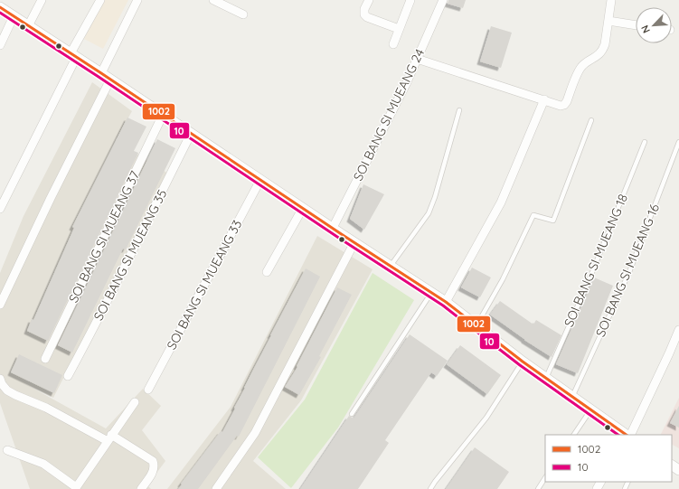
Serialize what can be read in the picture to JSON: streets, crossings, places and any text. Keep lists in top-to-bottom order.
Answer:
{
  "streets": {
    "street": [
      "SOI BANG SI MUEANG 24",
      "SOI BANG SI MUEANG 37",
      "SOI BANG SI MUEANG 35",
      "SOI BANG SI MUEANG 33"
    ],
    "lane": ["SOI BANG SI MUEANG 18", "SOI BANG SI MUEANG 16"]
  },
  "lines": ["transit line 1002", "transit line 10"],
  "legend": ["1002", "10"],
  "north": "bottom left"
}
